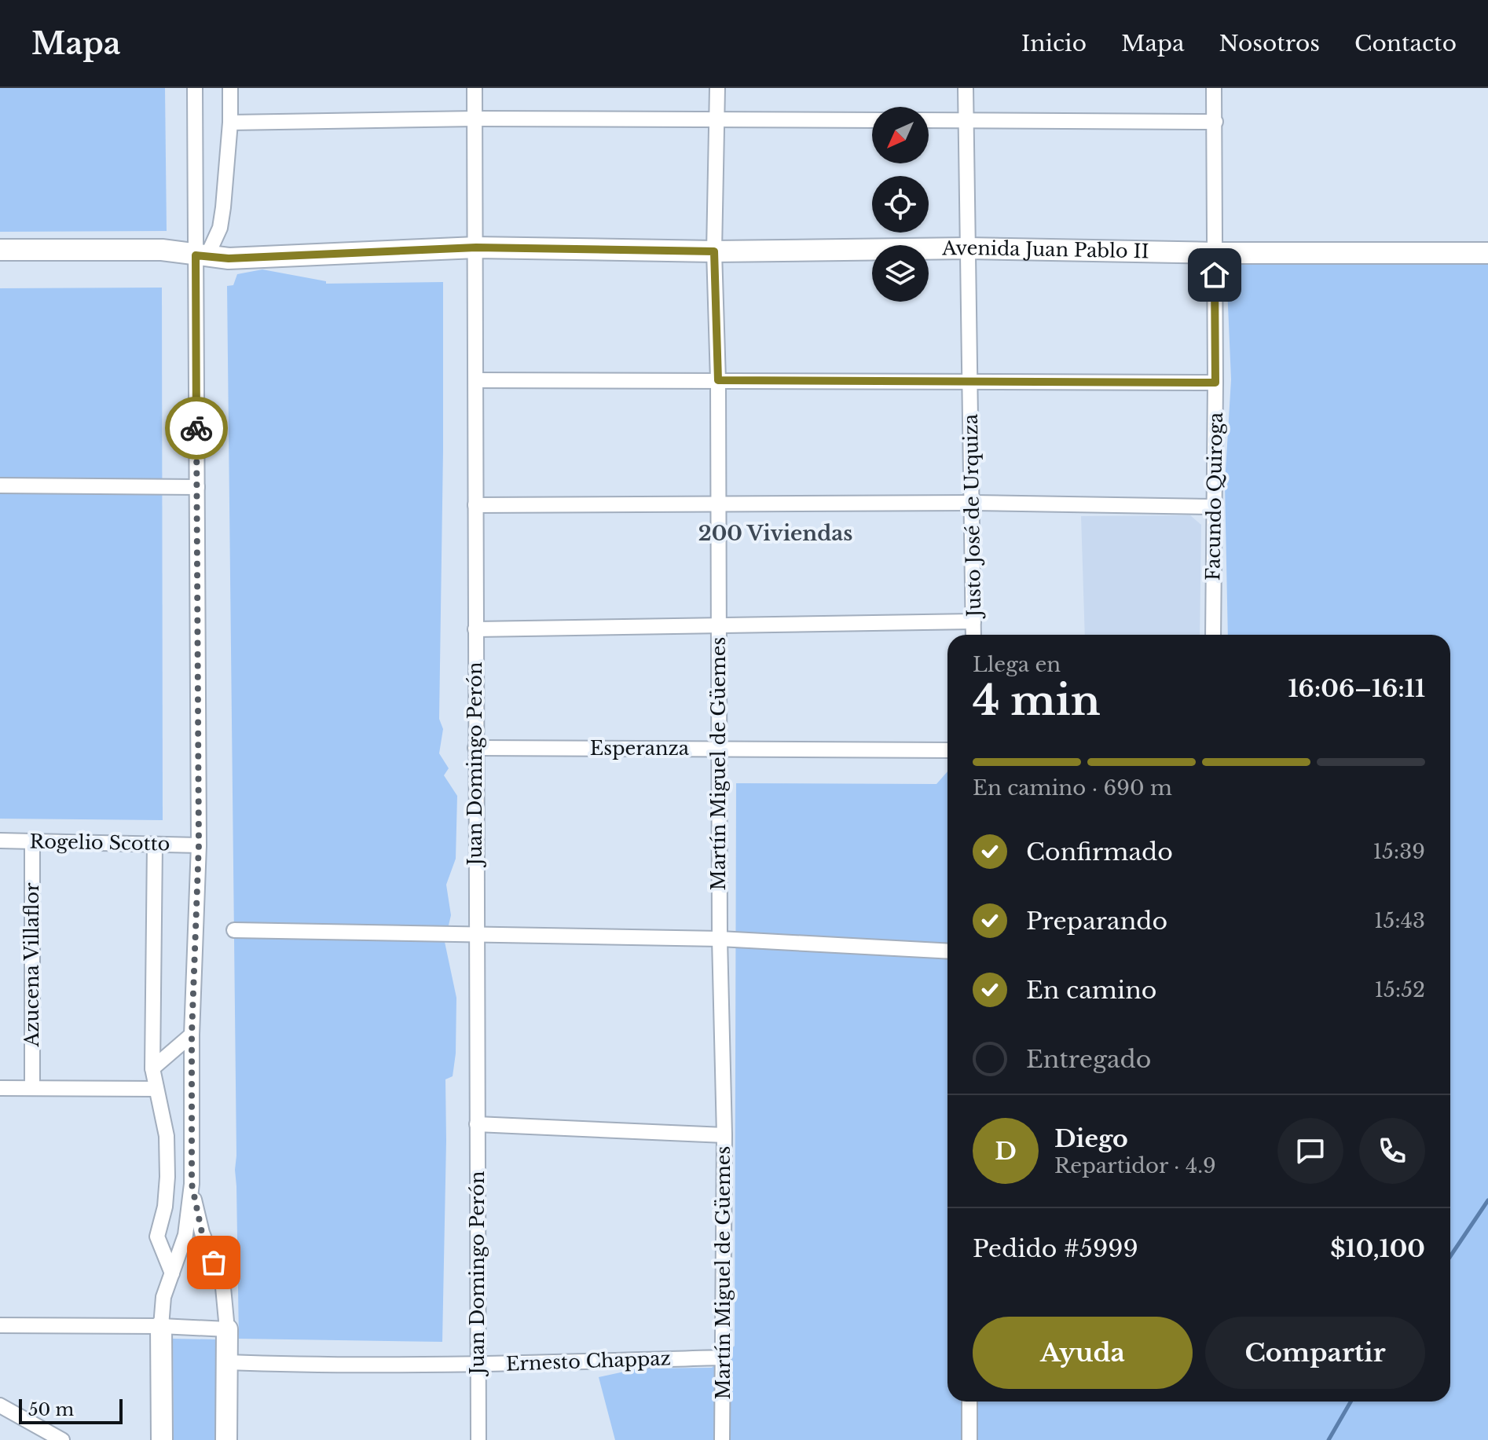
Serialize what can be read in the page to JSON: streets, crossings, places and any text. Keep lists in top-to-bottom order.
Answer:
{
  "streets": {
    "street": [
      "Avenida Juan Pablo II",
      "Facundo Quiroga",
      "Justo José de Urquiza",
      "Esperanza",
      "Juan Domingo Perón",
      "Martín Miguel de Güemes",
      "Rogelio Scotto",
      "Azucena Villaflor",
      "Ernesto Chappaz"
    ]
  },
  "crossings": [
    ["Avenida Juan Pablo II", "Facundo Quiroga"],
    ["Avenida Juan Pablo II", "Justo José de Urquiza"],
    ["Avenida Juan Pablo II", "Juan Domingo Perón"],
    ["Avenida Juan Pablo II", "Martín Miguel de Güemes"],
    ["Esperanza", "Juan Domingo Perón"],
    ["Esperanza", "Martín Miguel de Güemes"],
    ["Juan Domingo Perón", "Ernesto Chappaz"],
    ["Martín Miguel de Güemes", "Ernesto Chappaz"],
    ["Rogelio Scotto", "Azucena Villaflor"]
  ],
  "districts": ["200 Viviendas"],
  "scale_bar": "50 m",
  "north": "bottom left",
  "page": {
    "header": "Mapa",
    "nav": [
      "Inicio",
      "Mapa",
      "Nosotros",
      "Contacto"
    ],
    "heading": ["4 min", "Llega en", "16:06–16:11"],
    "panel": [
      "Diego",
      "Repartidor · 4.9",
      "Pedido #5999",
      "$10,100"
    ],
    "bar": "En camino · 690 m",
    "list": [
      ["Confirmado", "15:39"],
      ["Preparando", "15:43"],
      ["En camino", "15:52"],
      "Entregado"
    ],
    "round": "D",
    "buttons": ["Ayuda", "Compartir"],
    "scale": "50 m"
  }
}
